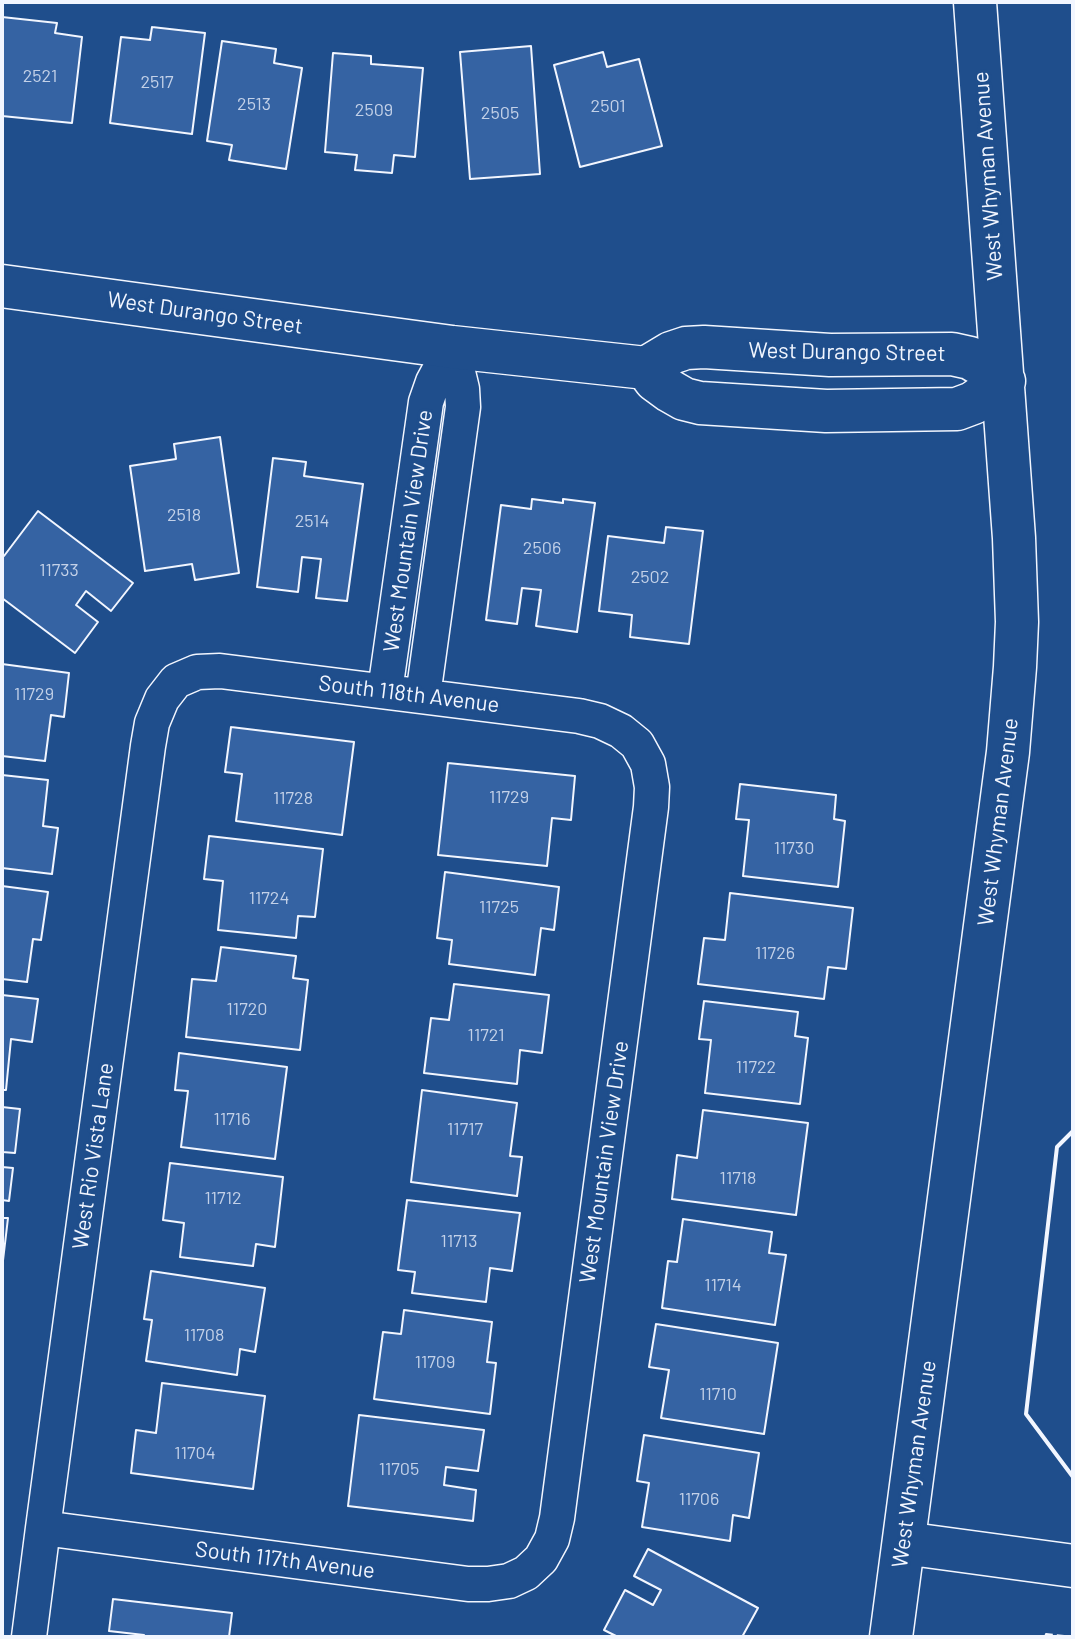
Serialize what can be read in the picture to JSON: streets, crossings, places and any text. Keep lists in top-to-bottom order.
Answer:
{
  "streets": {
    "street": [
      "West Whyman Avenue",
      "West Durango Street",
      "West Mountain View Drive",
      "South 118th Avenue",
      "West Rio Vista Lane",
      "South 117th Avenue"
    ]
  },
  "crossings": [
    ["West Whyman Avenue", "West Durango Street"],
    ["West Durango Street", "West Mountain View Drive"],
    ["West Mountain View Drive", "South 118th Avenue"],
    ["West Mountain View Drive", "South 117th Avenue"],
    ["South 118th Avenue", "West Rio Vista Lane"],
    ["West Rio Vista Lane", "South 117th Avenue"]
  ],
  "house_numbers": [
    "2521",
    "2517",
    "2513",
    "2501",
    "2509",
    "2505",
    "2518",
    "2514",
    "2506",
    "11733",
    "2502",
    "11729",
    "11729",
    "11728",
    "11730",
    "11724",
    "11725",
    "11726",
    "11720",
    "11721",
    "11722",
    "11716",
    "11717",
    "11718",
    "11712",
    "11713",
    "11714",
    "11708",
    "11709",
    "11710",
    "11704",
    "11705",
    "11706"
  ]
}
